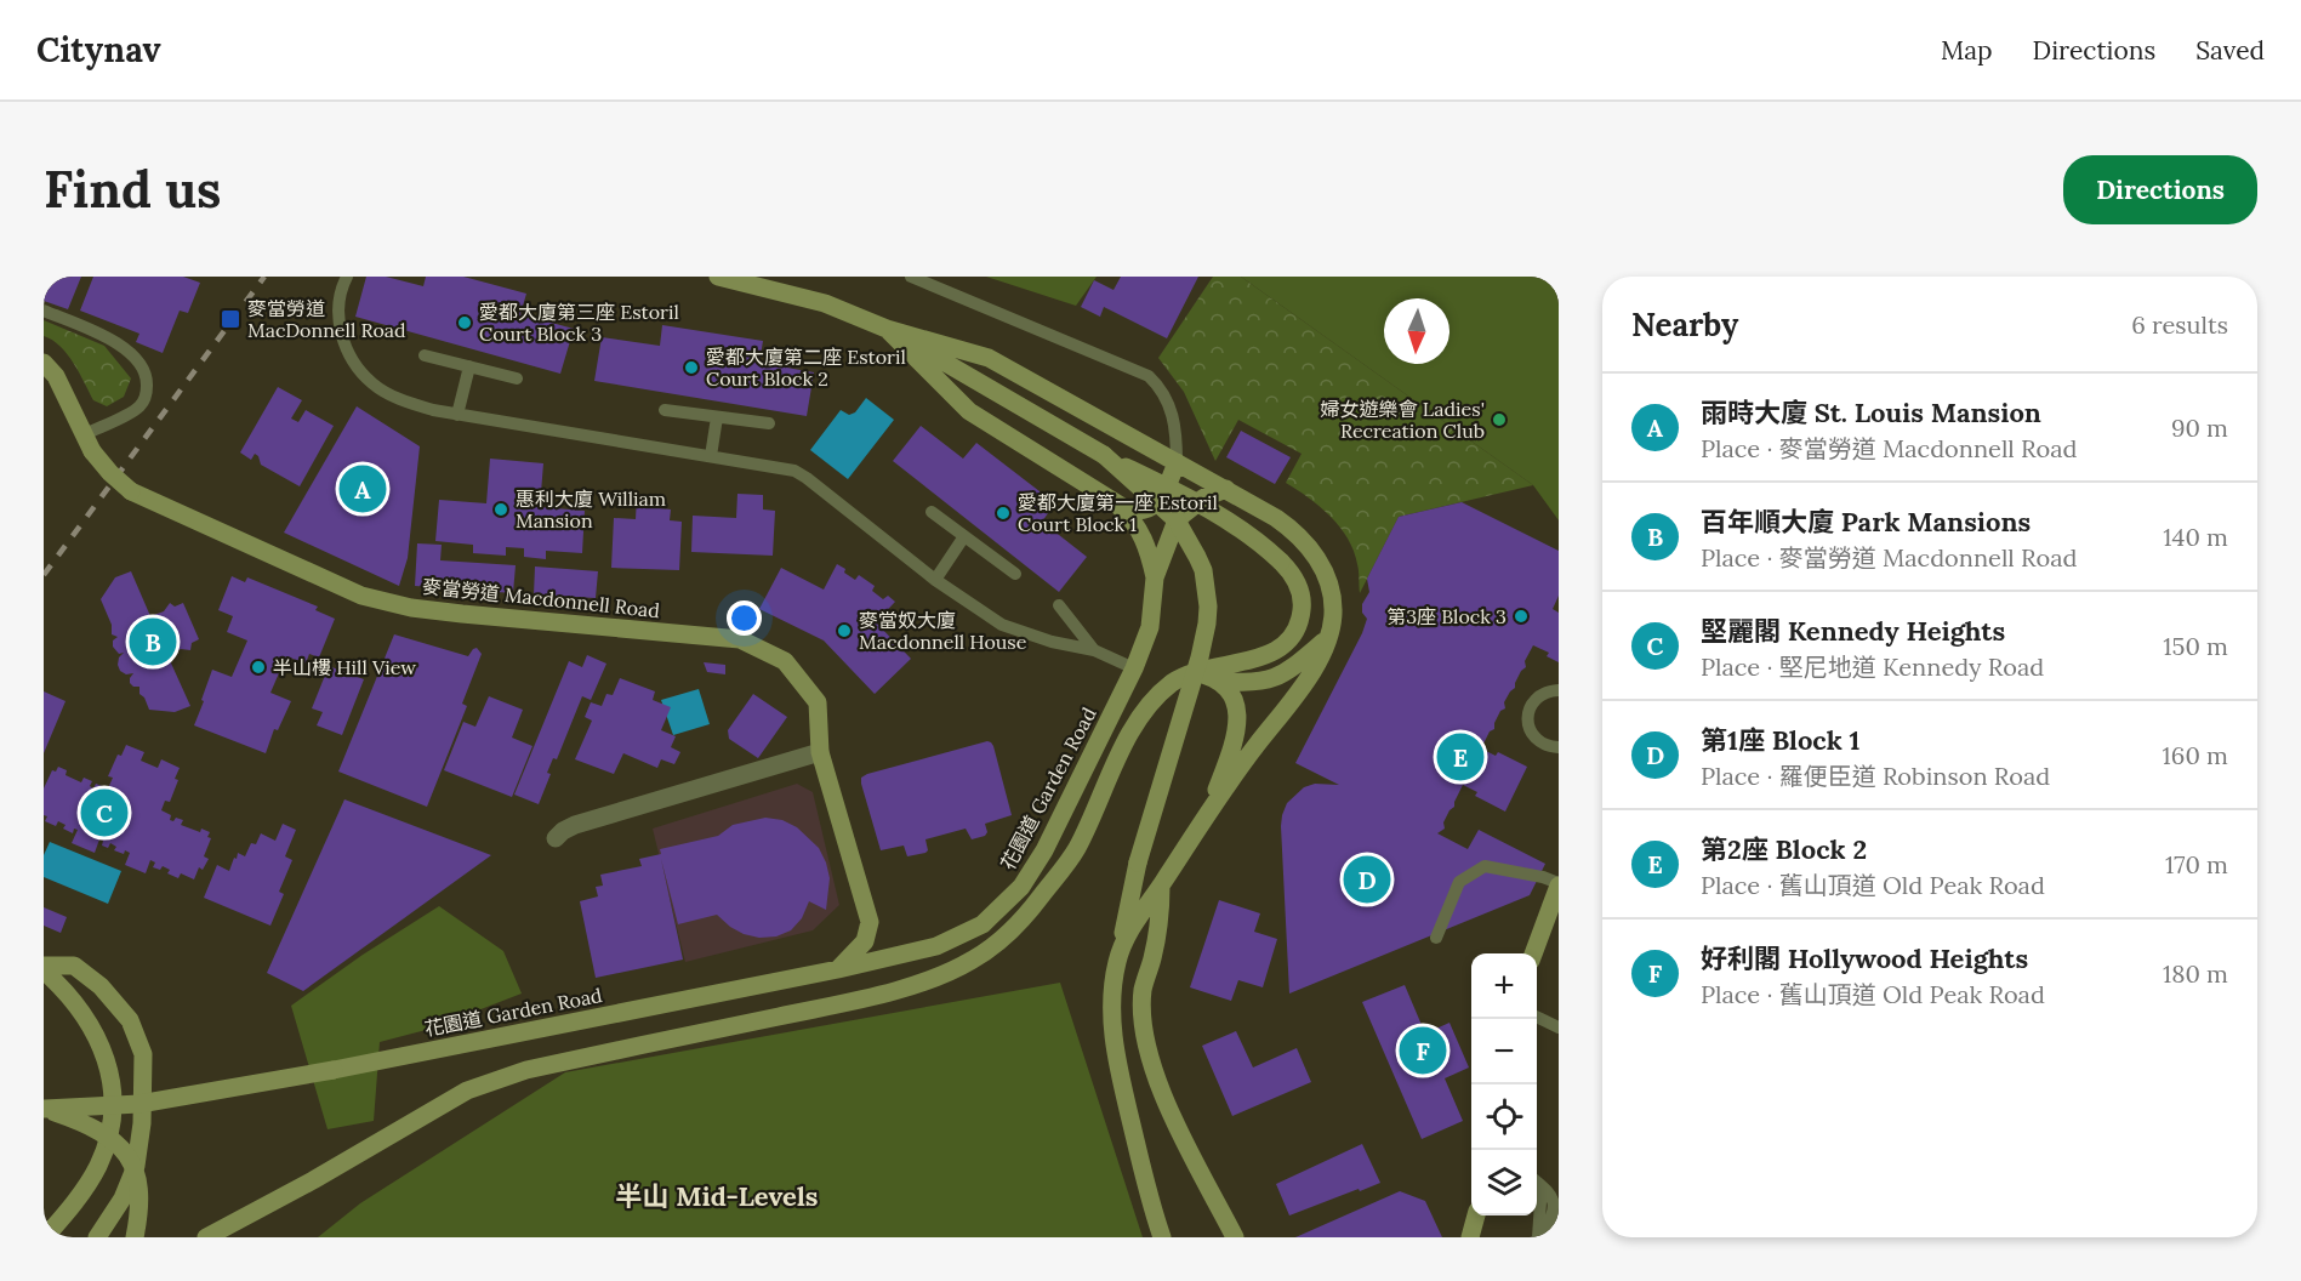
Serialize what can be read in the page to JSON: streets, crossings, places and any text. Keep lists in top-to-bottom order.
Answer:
{
  "streets": {
    "main road": ["麥當勞道 Macdonnell Road", "花園道 Garden Road"]
  },
  "crossings": [
    ["麥當勞道 Macdonnell Road", "花園道 Garden Road"]
  ],
  "districts": ["半山 Mid-Levels"],
  "places": {
    "transit": ["麥當勞道 MacDonnell Road"],
    "other": [
      "愛都大廈第三座 Estoril Court Block 3",
      "愛都大廈第二座 Estoril Court Block 2",
      "婦女遊樂會 Ladies' Recreation Club",
      "惠利大廈 William Mansion",
      "愛都大廈第一座 Estoril Court Block 1",
      "第3座 Block 3",
      "麥當奴大廈 Macdonnell House",
      "半山樓 Hill View"
    ]
  },
  "north": "bottom",
  "page": {
    "header": "Citynav",
    "nav": ["Map", "Directions", "Saved"],
    "buttons": "Directions",
    "title": "Find us",
    "heading": ["Nearby", "6 results"],
    "list": [
      {
        "mark": "A",
        "name": "雨時大廈 St. Louis Mansion",
        "note": "Place · 麥當勞道 Macdonnell Road",
        "value": "90 m"
      },
      {
        "mark": "B",
        "name": "百年順大廈 Park Mansions",
        "note": "Place · 麥當勞道 Macdonnell Road",
        "value": "140 m"
      },
      {
        "mark": "C",
        "name": "堅麗閣 Kennedy Heights",
        "note": "Place · 堅尼地道 Kennedy Road",
        "value": "150 m"
      },
      {
        "mark": "D",
        "name": "第1座 Block 1",
        "note": "Place · 羅便臣道 Robinson Road",
        "value": "160 m"
      },
      {
        "mark": "E",
        "name": "第2座 Block 2",
        "note": "Place · 舊山頂道 Old Peak Road",
        "value": "170 m"
      },
      {
        "mark": "F",
        "name": "好利閣 Hollywood Heights",
        "note": "Place · 舊山頂道 Old Peak Road",
        "value": "180 m"
      }
    ],
    "pins": [
      "A",
      "B",
      "E",
      "C",
      "D",
      "F"
    ],
    "map_buttons": ["+", "−"]
  }
}
